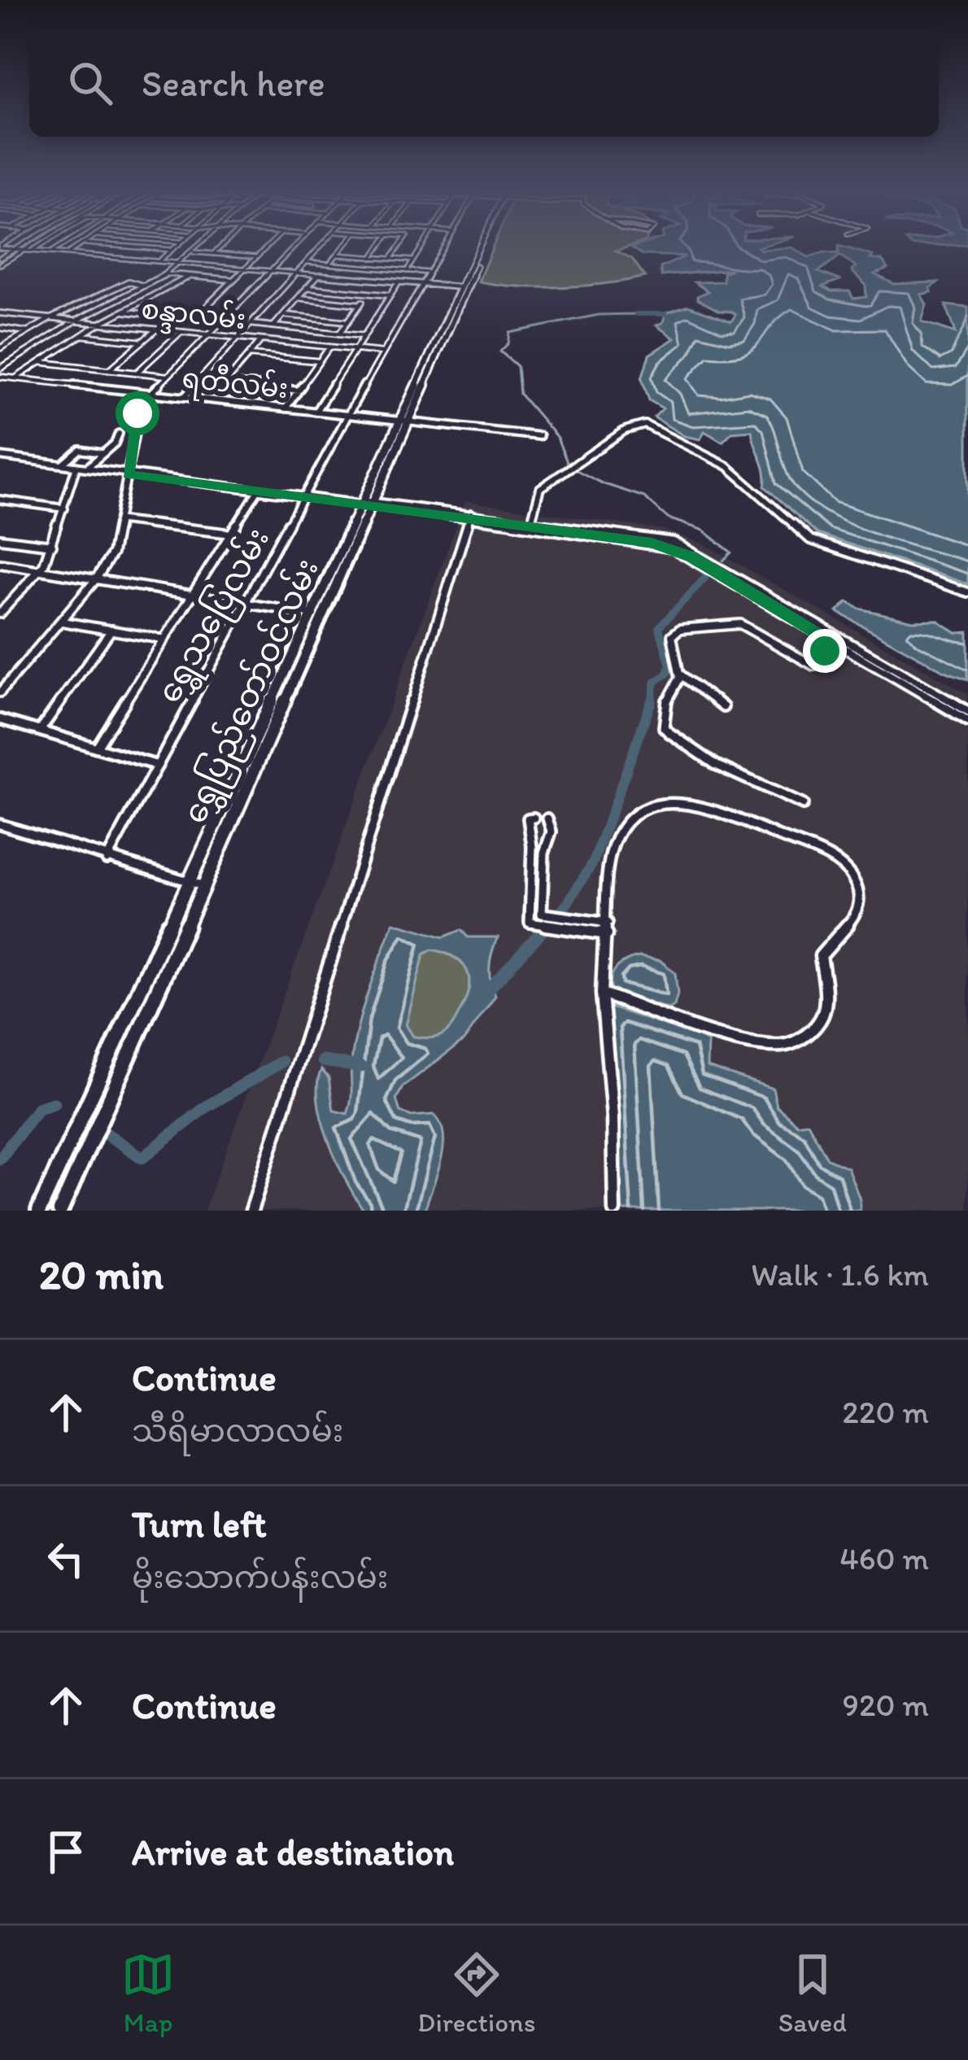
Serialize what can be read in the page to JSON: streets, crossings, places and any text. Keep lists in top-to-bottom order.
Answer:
{
  "streets": {
    "main road": ["ရွှေပြည်တော်ဝင်လမ်း"],
    "street": ["စန္ဒာလမ်း", "ရတီလမ်း", "ရွှေသပြေလမ်း"]
  },
  "crossings": [
    ["စန္ဒာလမ်း", "ရွှေသပြေလမ်း"],
    ["ရတီလမ်း", "ရွှေသပြေလမ်း"],
    ["ရတီလမ်း", "ရွှေပြည်တော်ဝင်လမ်း"]
  ],
  "page": {
    "search": "Search here",
    "heading": ["20 min", "Walk · 1.6 km"],
    "list": [
      ["Continue", "သီရိမာလာလမ်း", "220 m"],
      ["Turn left", "မိုးသောက်ပန်းလမ်း", "460 m"],
      ["Continue", "920 m"],
      "Arrive at destination"
    ],
    "nav": ["Map", "Directions", "Saved"]
  }
}
